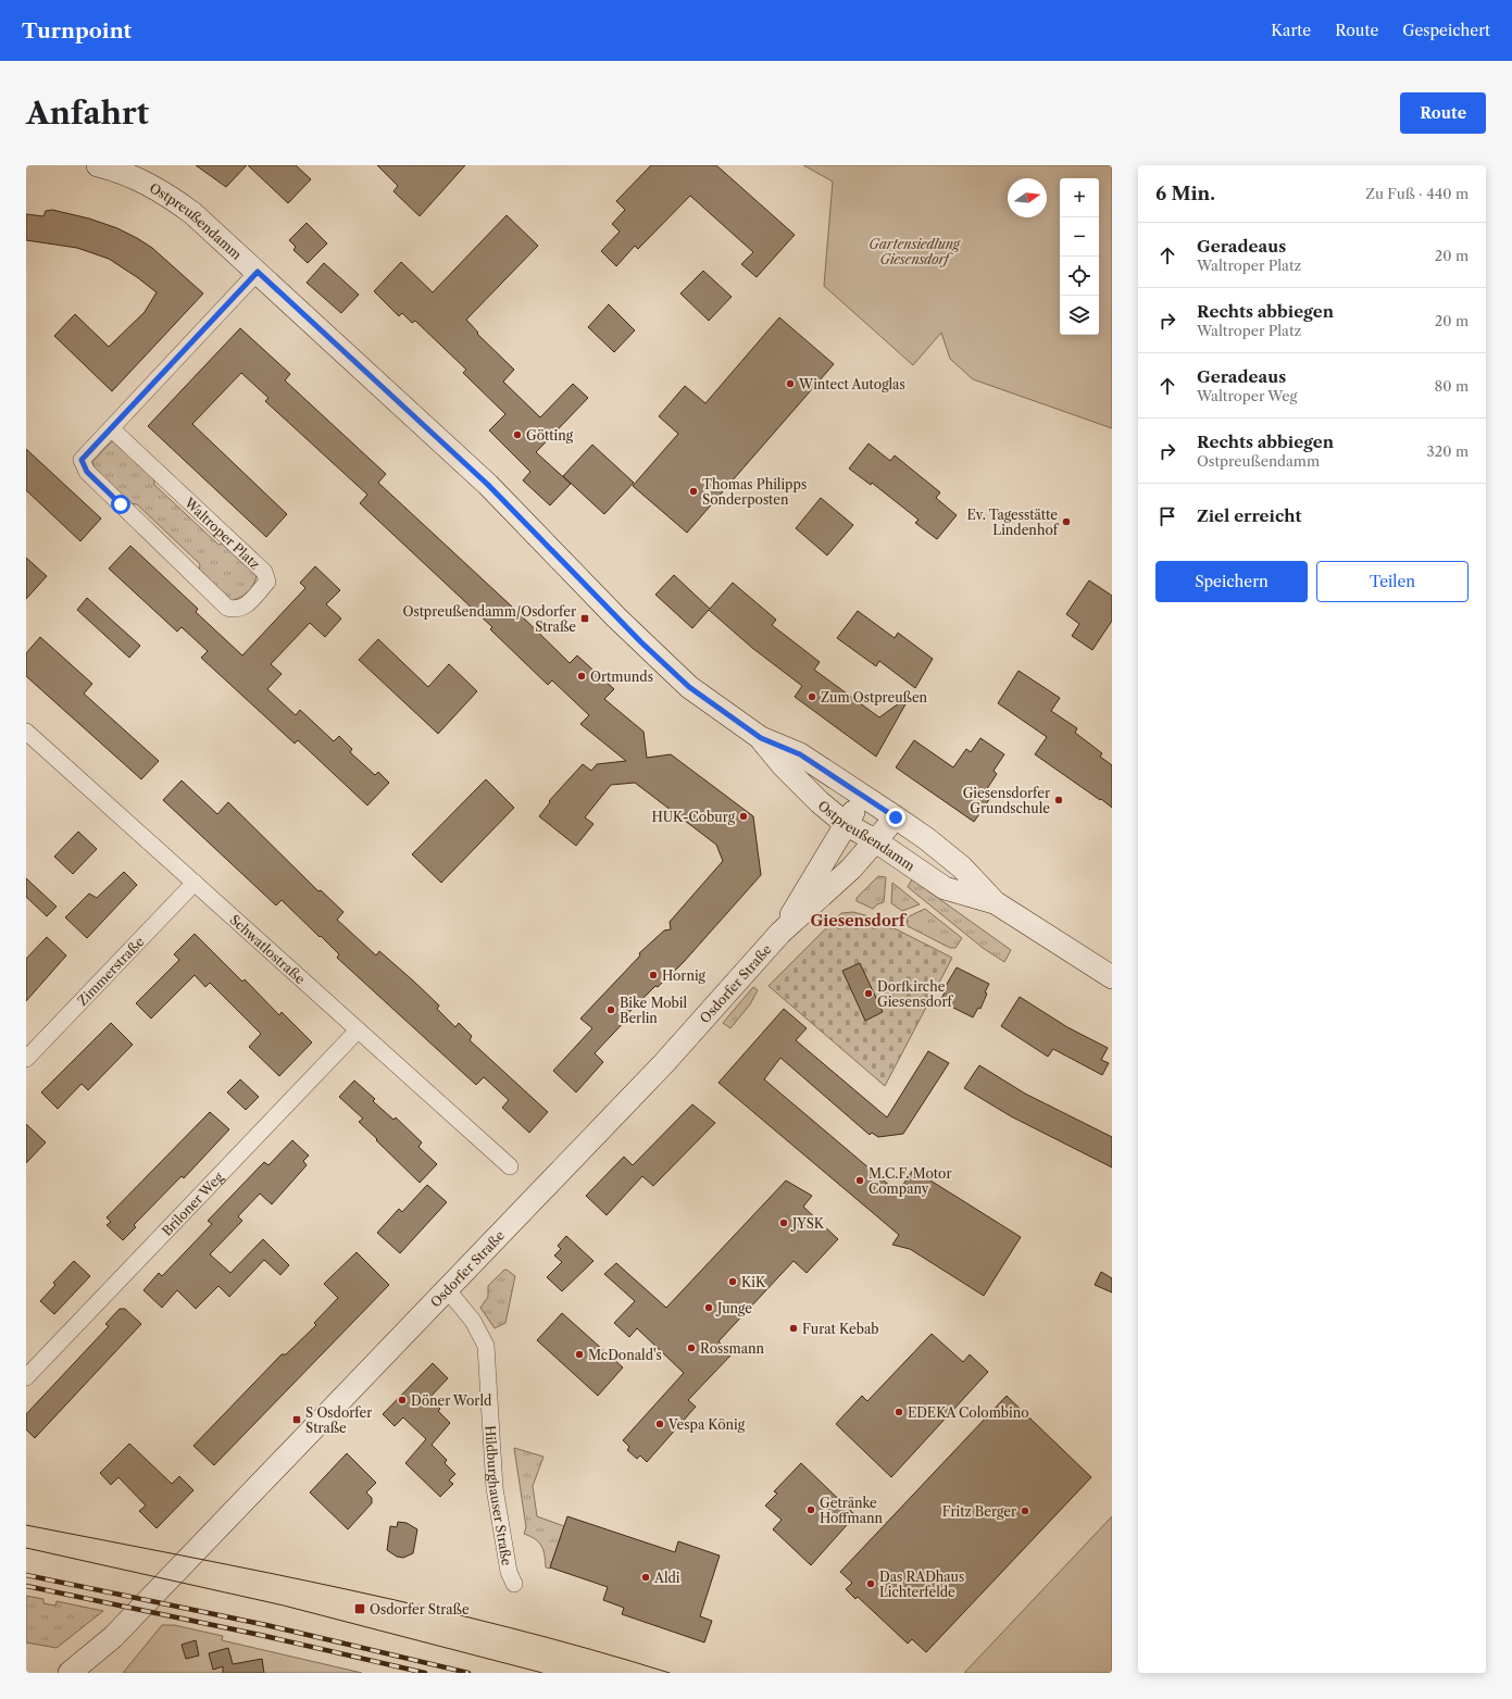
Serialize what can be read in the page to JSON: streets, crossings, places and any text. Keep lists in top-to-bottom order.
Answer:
{
  "streets": {
    "main road": ["Ostpreußendamm", "Osdorfer Straße"],
    "street": [
      "Waltroper Platz",
      "Schwatlostraße",
      "Zimmerstraße",
      "Briloner Weg",
      "Hildburghauser Straße"
    ]
  },
  "crossings": [
    ["Ostpreußendamm", "Osdorfer Straße"],
    ["Schwatlostraße", "Zimmerstraße"],
    ["Schwatlostraße", "Briloner Weg"],
    ["Osdorfer Straße", "Hildburghauser Straße"]
  ],
  "districts": ["Giesensdorf"],
  "parks": ["Gartensiedlung Giesensdorf"],
  "places": {
    "other": [
      "Wintect Autoglas",
      "Götting",
      "Thomas Philipps Sonderposten",
      "Ev. Tagesstätte Lindenhof",
      "Ortmunds",
      "Zum Ostpreußen",
      "Giesensdorfer Grundschule",
      "HUK-Coburg",
      "Hornig",
      "Dorfkirche Giesensdorf",
      "Bike Mobil Berlin",
      "M.C.F. Motor Company",
      "JYSK",
      "KiK",
      "Junge",
      "Furat Kebab",
      "Rossmann",
      "McDonald's",
      "Döner World",
      "EDEKA Colombino",
      "Vespa König",
      "Getränke Hoffmann",
      "Fritz Berger",
      "Aldi",
      "Das RADhaus Lichterfelde"
    ],
    "transit": ["Ostpreußendamm/Osdorfer Straße", "S Osdorfer Straße", "Osdorfer Straße"]
  },
  "north": "right",
  "page": {
    "header": "Turnpoint",
    "nav": ["Karte", "Route", "Gespeichert"],
    "buttons": [
      "Route",
      ["Speichern", "Teilen"]
    ],
    "title": "Anfahrt",
    "heading": ["6 Min.", "Zu Fuß · 440 m"],
    "map_buttons": ["+", "−"],
    "list": [
      ["Geradeaus", "Waltroper Platz", "20 m"],
      ["Rechts abbiegen", "Waltroper Platz", "20 m"],
      ["Geradeaus", "Waltroper Weg", "80 m"],
      ["Rechts abbiegen", "Ostpreußendamm", "320 m"],
      "Ziel erreicht"
    ]
  }
}
